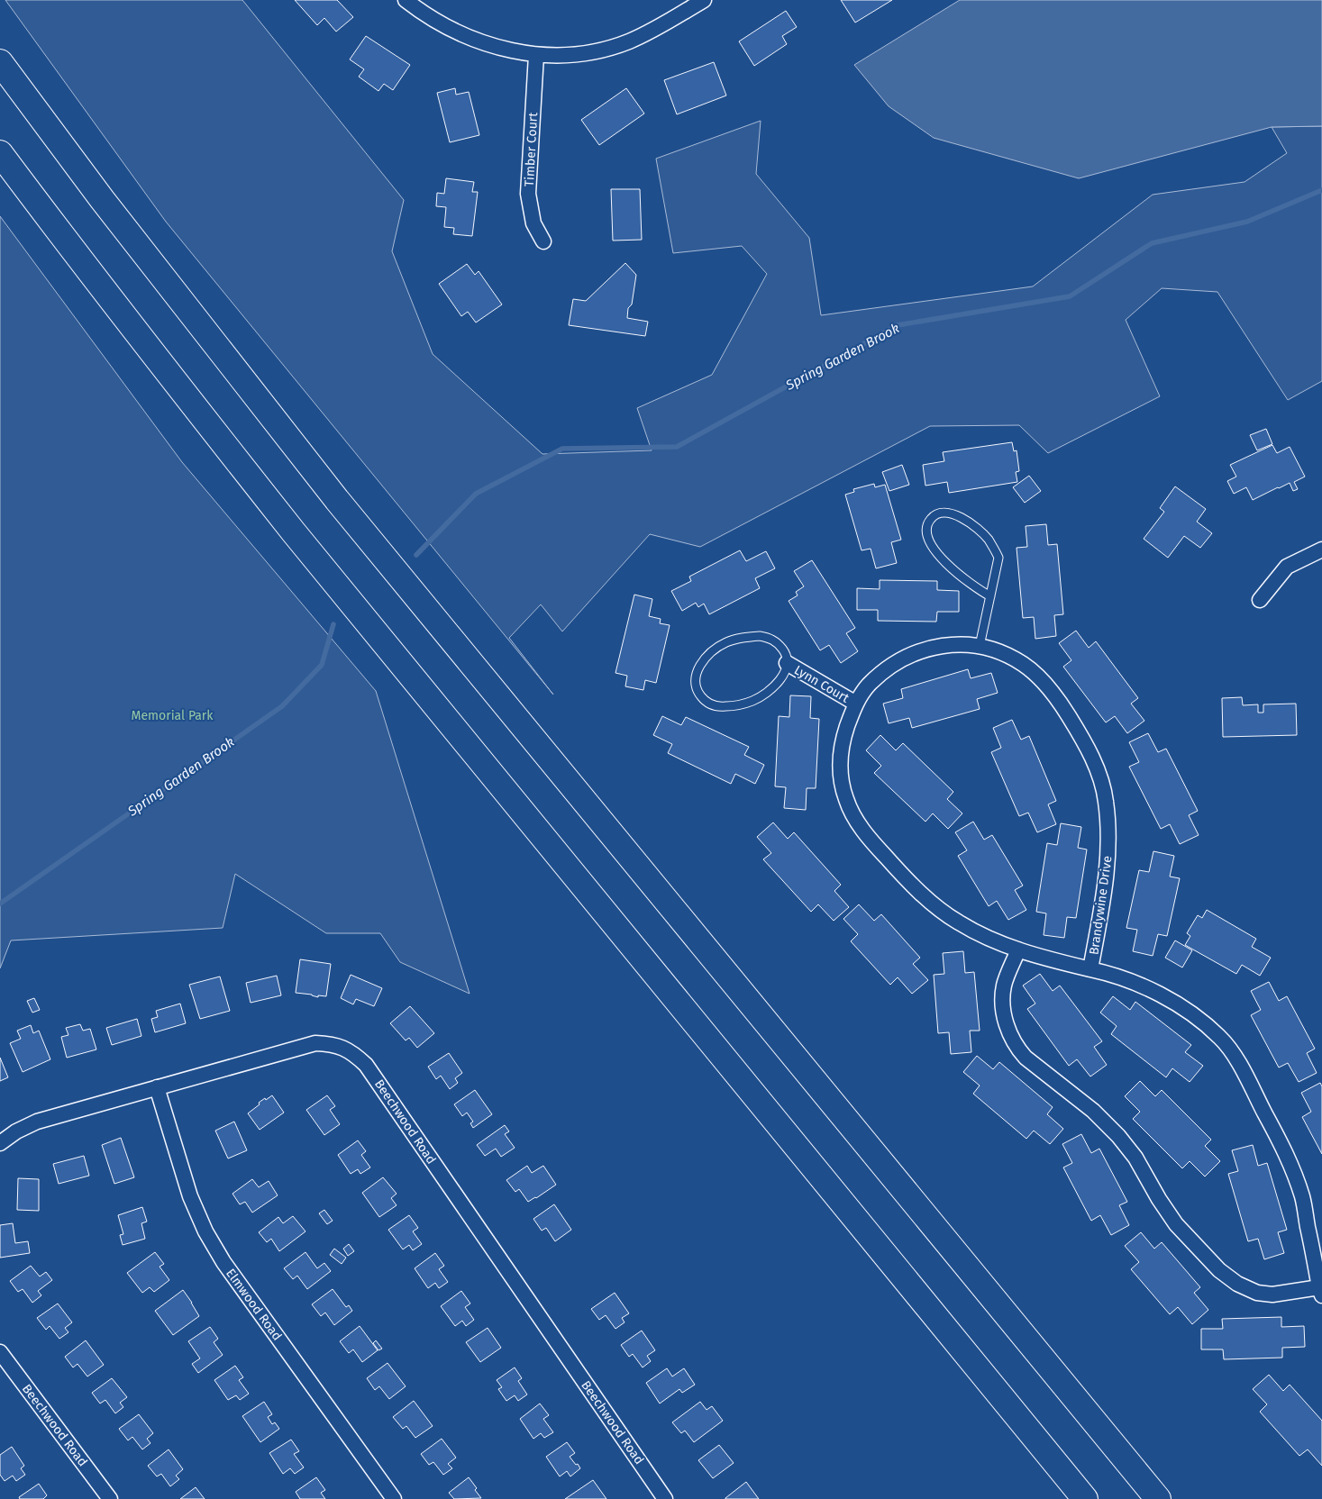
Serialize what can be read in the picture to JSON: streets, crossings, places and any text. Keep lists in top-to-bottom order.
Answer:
{
  "streets": {
    "street": [
      "Timber Court",
      "Lynn Court",
      "Brandywine Drive",
      "Beechwood Road",
      "Elmwood Road"
    ]
  },
  "crossings": [
    ["Lynn Court", "Brandywine Drive"],
    ["Beechwood Road", "Elmwood Road"]
  ],
  "water": ["Spring Garden Brook"],
  "parks": ["Memorial Park"]
}
